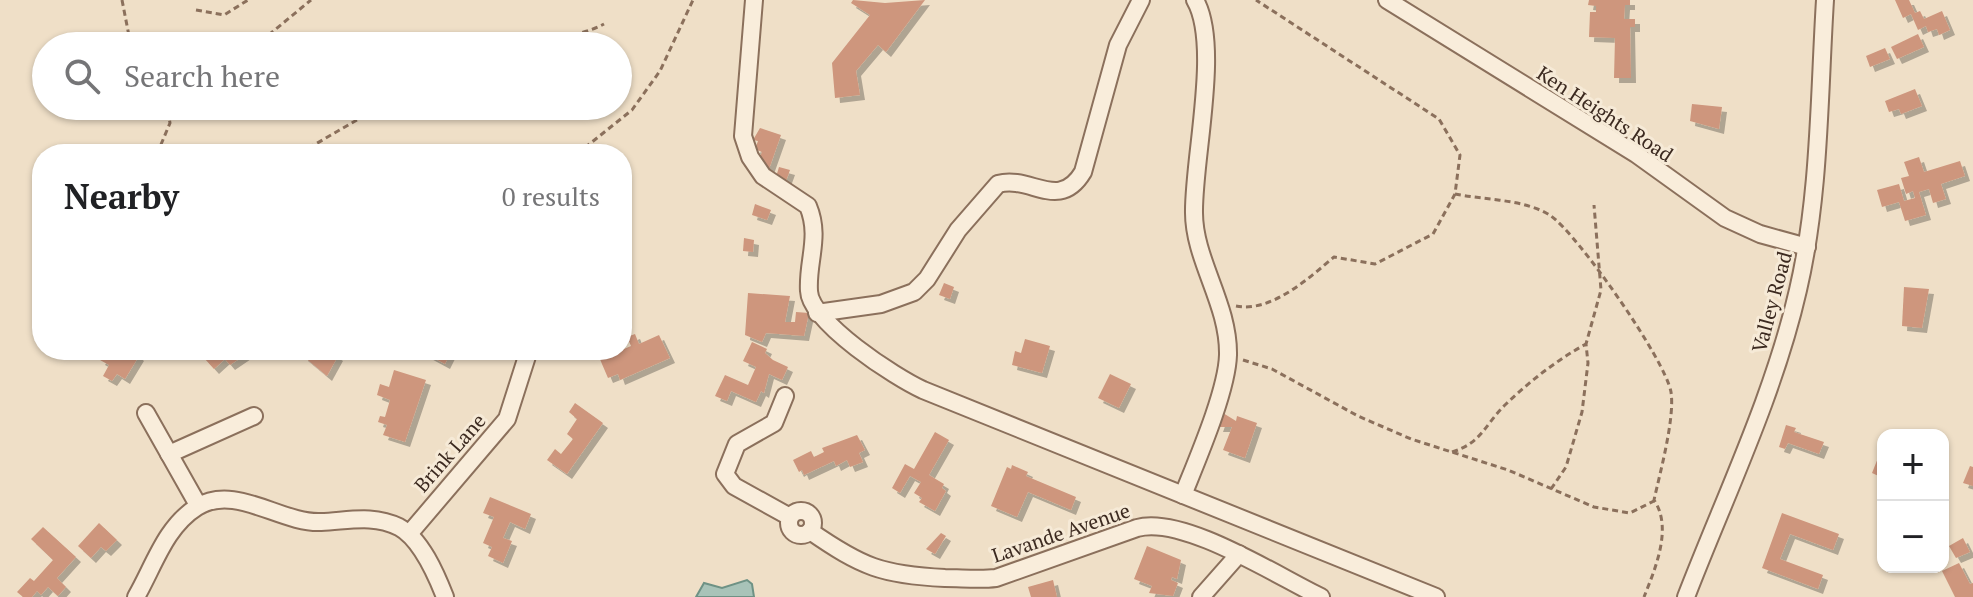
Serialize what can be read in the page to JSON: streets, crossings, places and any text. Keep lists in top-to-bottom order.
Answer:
{
  "streets": {
    "street": [
      "Ken Heights Road",
      "Valley Road",
      "Brink Lane",
      "Lavande Avenue"
    ]
  },
  "crossings": [
    ["Ken Heights Road", "Valley Road"]
  ],
  "page": {
    "search": "Search here",
    "heading": ["Nearby", "0 results"],
    "map_buttons": ["+", "−"]
  }
}
